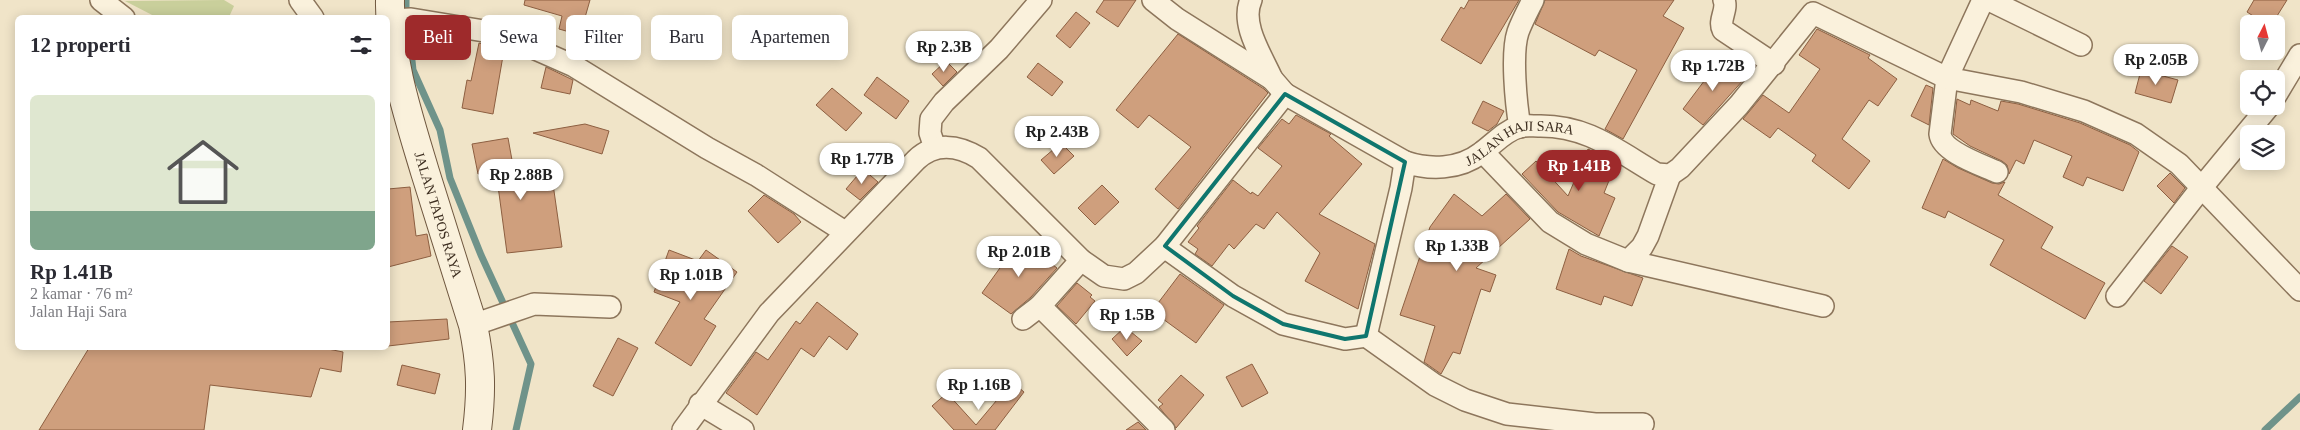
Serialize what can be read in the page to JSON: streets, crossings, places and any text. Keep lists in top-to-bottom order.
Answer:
{
  "streets": {
    "main road": ["JALAN TAPOS RAYA"],
    "street": ["JALAN HAJI SARA"]
  },
  "north": "top",
  "page": {
    "chip": [
      "Beli",
      "Sewa",
      "Filter",
      "Baru",
      "Apartemen"
    ],
    "heading": "12 properti",
    "price": [
      "Rp 2.3B",
      "Rp 2.05B",
      "Rp 1.72B",
      "Rp 2.43B",
      "Rp 1.77B",
      "Rp 1.41B",
      "Rp 2.88B",
      "Rp 1.33B",
      "Rp 2.01B",
      "Rp 1.01B",
      "Rp 1.5B",
      "Rp 1.16B"
    ],
    "list": [
      {
        "name": "Rp 1.41B",
        "note": "2 kamar · 76 m² · Jalan Haji Sara"
      }
    ]
  }
}
